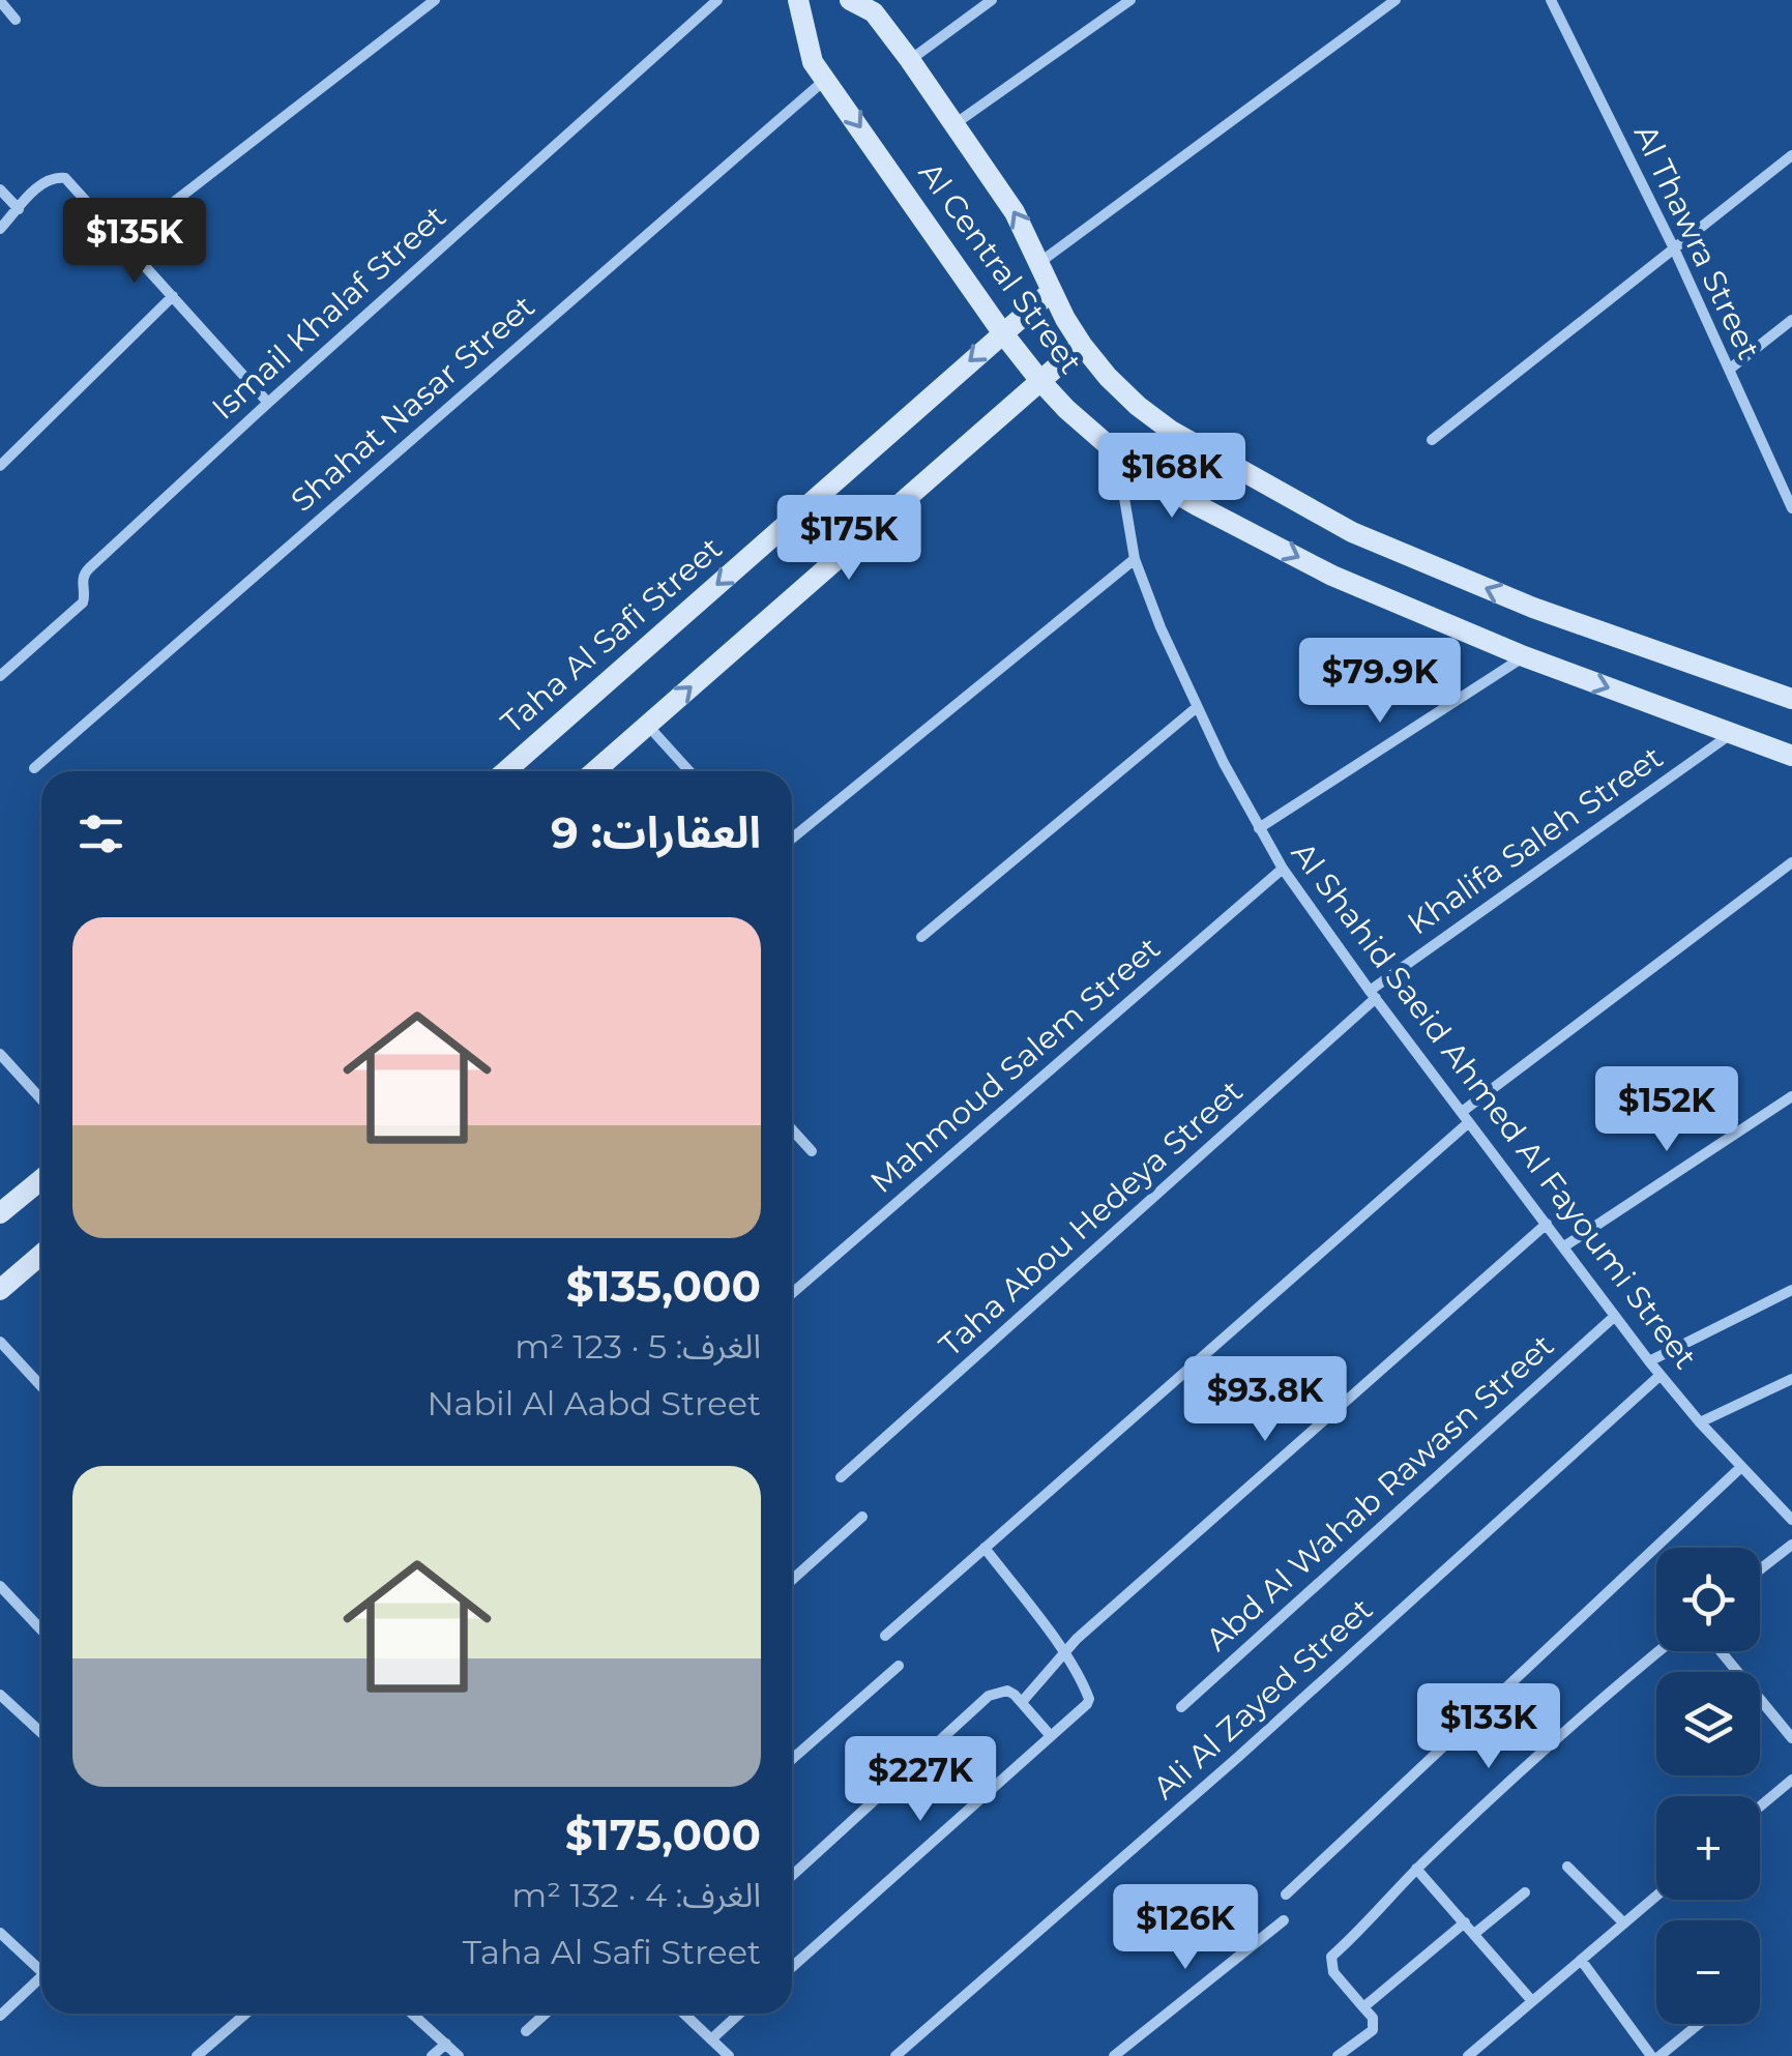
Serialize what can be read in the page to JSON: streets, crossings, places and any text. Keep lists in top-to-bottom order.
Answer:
{
  "streets": {
    "street": [
      "Al Thawra Street",
      "Al Central Street",
      "Ismail Khalaf Street",
      "Shahat Nasar Street",
      "Taha Al Safi Street",
      "Khalifa Saleh Street",
      "Mahmoud Salem Street",
      "Al Shahid Saeid Ahmed Al Fayoumi Street",
      "Taha Abou Hedeya Street",
      "Abd Al Wahab Rawasn Street",
      "Ali Al Zayed Street"
    ]
  },
  "crossings": [
    ["Al Central Street", "Shahat Nasar Street"],
    ["Al Central Street", "Taha Al Safi Street"],
    ["Al Central Street", "Khalifa Saleh Street"],
    ["Al Central Street", "Al Shahid Saeid Ahmed Al Fayoumi Street"],
    ["Khalifa Saleh Street", "Al Shahid Saeid Ahmed Al Fayoumi Street"],
    ["Khalifa Saleh Street", "Taha Abou Hedeya Street"],
    ["Mahmoud Salem Street", "Al Shahid Saeid Ahmed Al Fayoumi Street"],
    ["Al Shahid Saeid Ahmed Al Fayoumi Street", "Taha Abou Hedeya Street"],
    ["Al Shahid Saeid Ahmed Al Fayoumi Street", "Abd Al Wahab Rawasn Street"],
    ["Al Shahid Saeid Ahmed Al Fayoumi Street", "Ali Al Zayed Street"]
  ],
  "page": {
    "price": [
      "$135K",
      "$168K",
      "$175K",
      "$79.9K",
      "$152K",
      "$93.8K",
      "$133K",
      "$227K",
      "$126K"
    ],
    "heading": "العقارات: 9",
    "list": [
      {
        "name": "$135,000",
        "note": "الغرف: 5 · 123 m² · Nabil Al Aabd Street"
      },
      {
        "name": "$175,000",
        "note": "الغرف: 4 · 132 m² · Taha Al Safi Street"
      }
    ],
    "map_buttons": ["+", "−"]
  }
}
